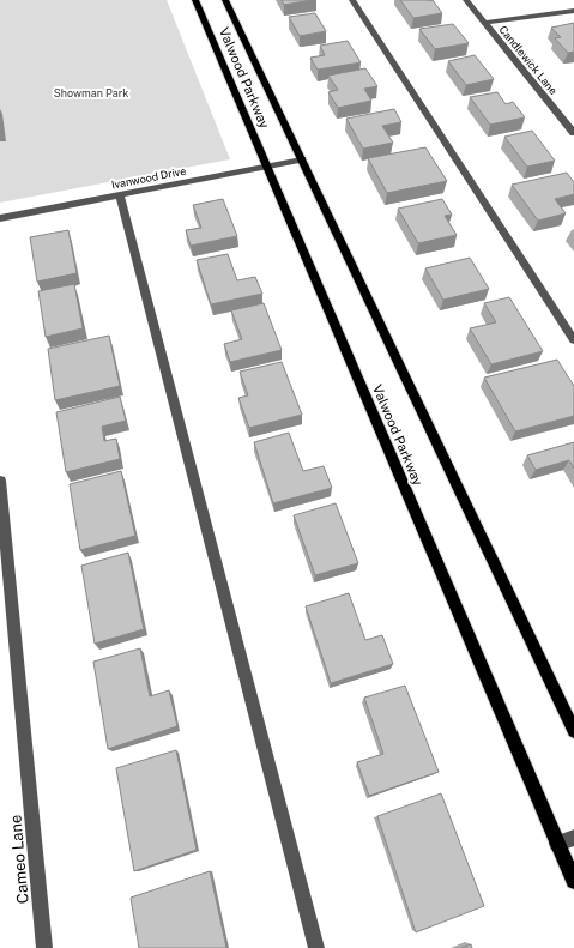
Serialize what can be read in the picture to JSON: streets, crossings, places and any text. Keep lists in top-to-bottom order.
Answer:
{
  "streets": {
    "main road": ["Valwood Parkway"],
    "street": ["Candlewick Lane", "Ivanwood Drive", "Cameo Lane"]
  },
  "crossings": [
    ["Valwood Parkway", "Ivanwood Drive"]
  ],
  "parks": ["Showman Park"]
}
